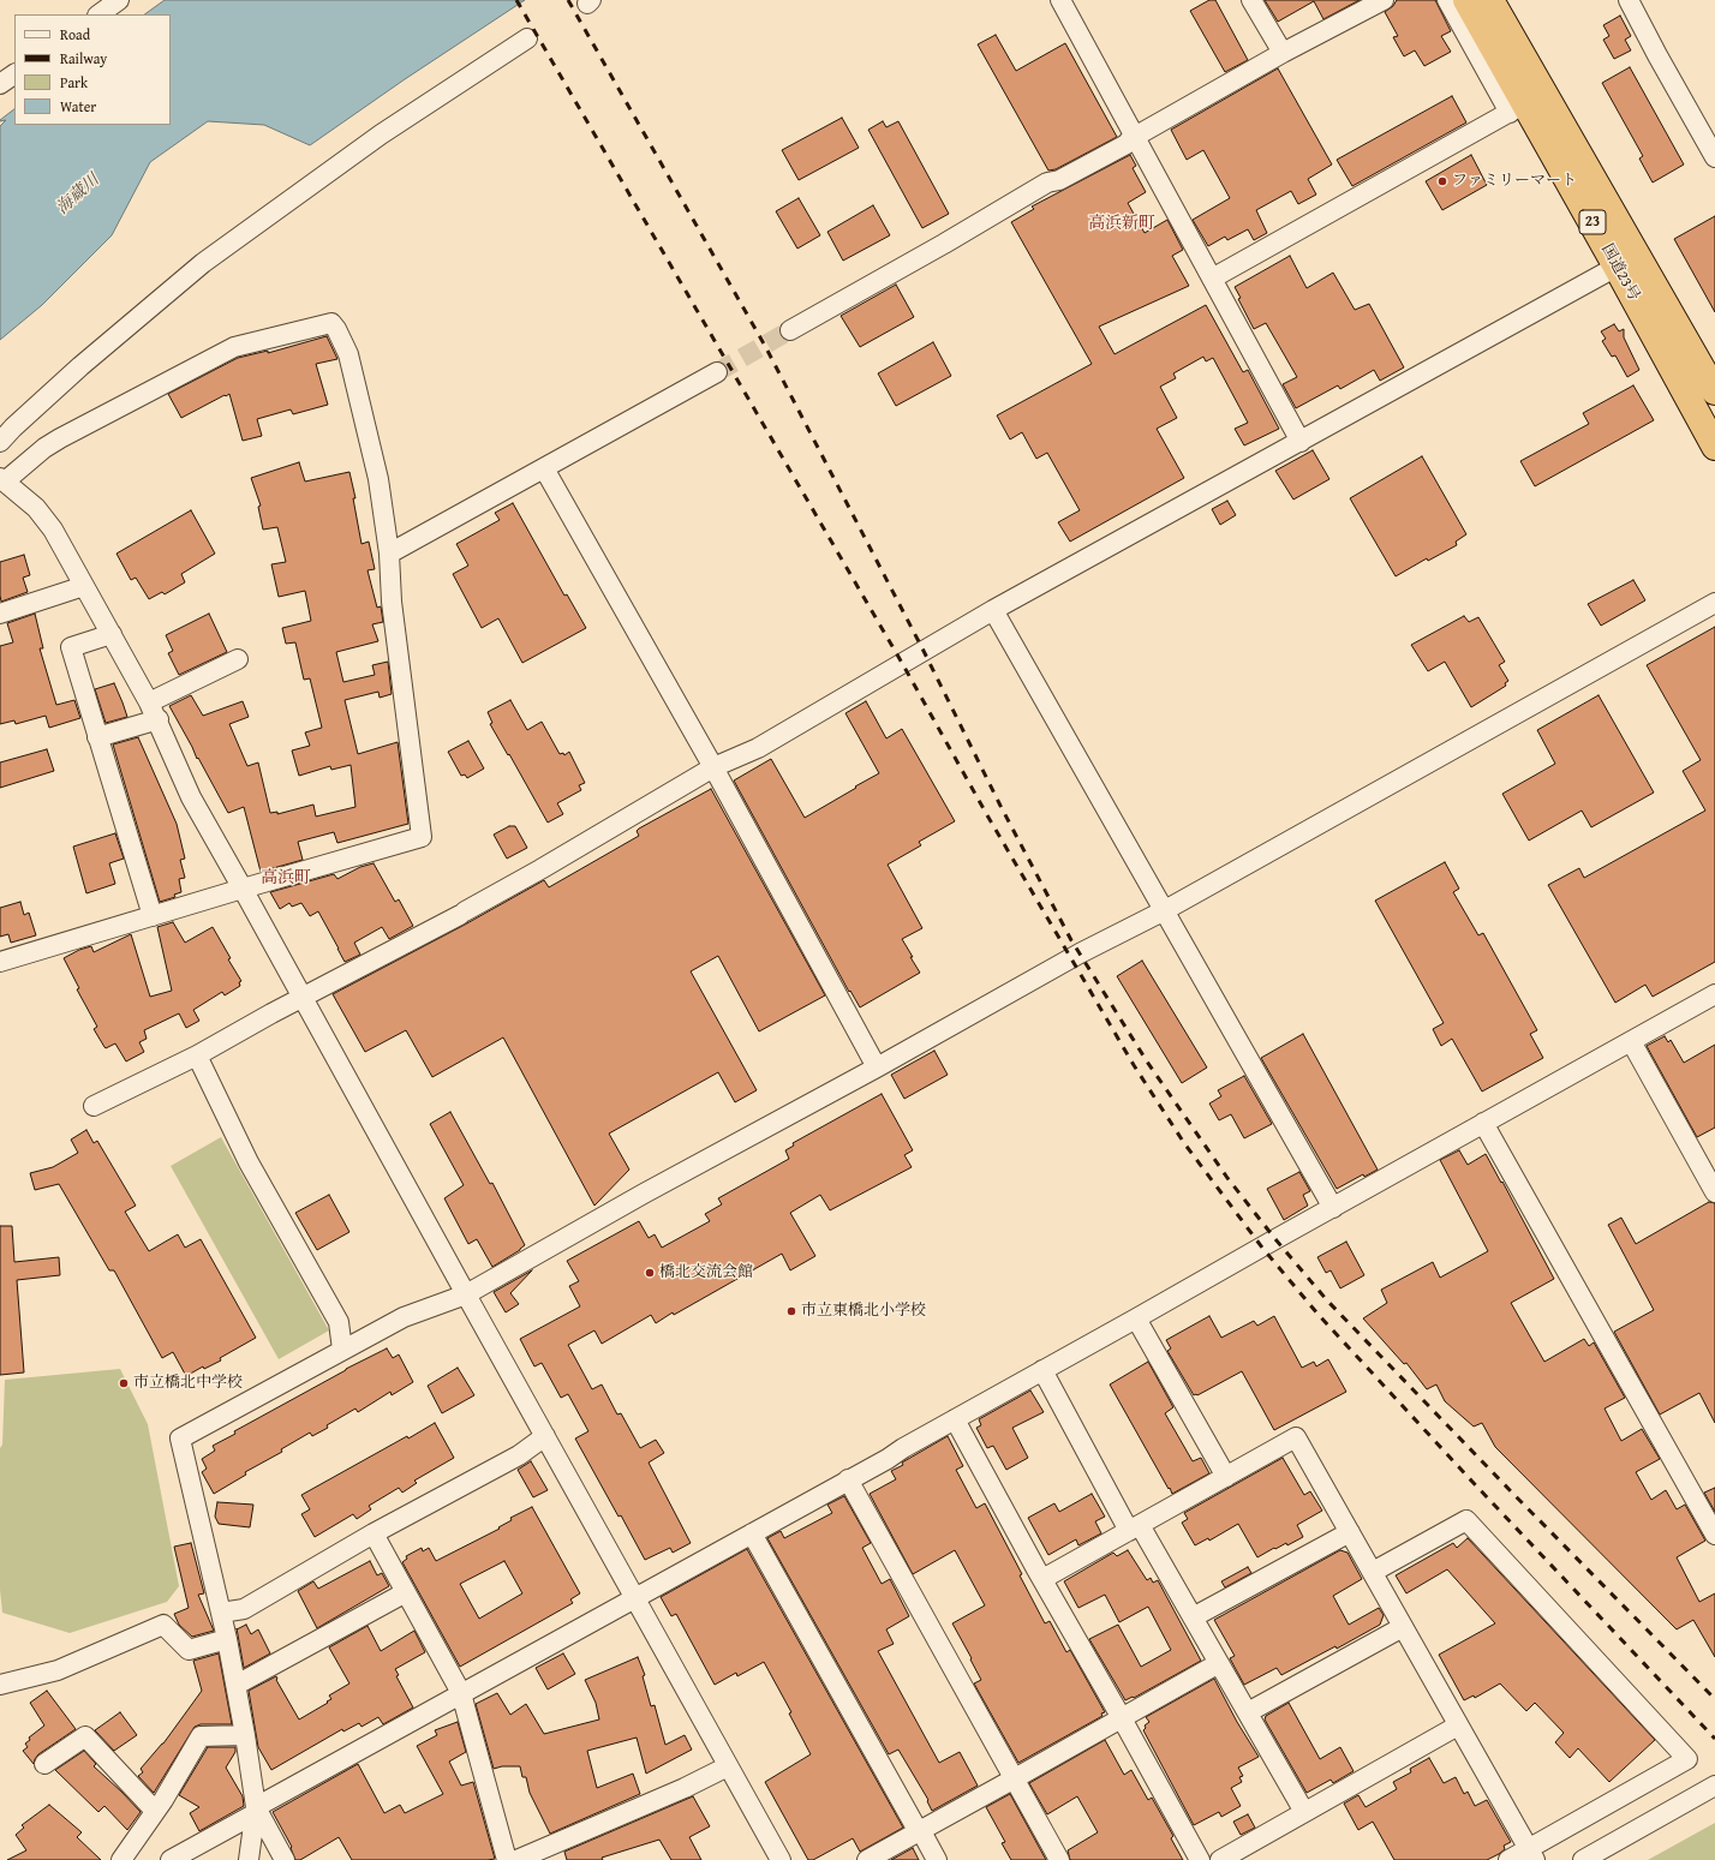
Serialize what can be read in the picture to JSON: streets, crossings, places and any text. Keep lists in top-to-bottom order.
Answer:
{
  "streets": {
    "highway": ["23", "国道23号"]
  },
  "districts": ["高浜新町", "高浜町"],
  "water": ["海蔵川"],
  "places": [
    "ファミリーマート",
    "橋北交流会館",
    "市立東橋北小学校",
    "市立橋北中学校"
  ],
  "legend": [
    "Road",
    "Railway",
    "Park",
    "Water"
  ]
}
